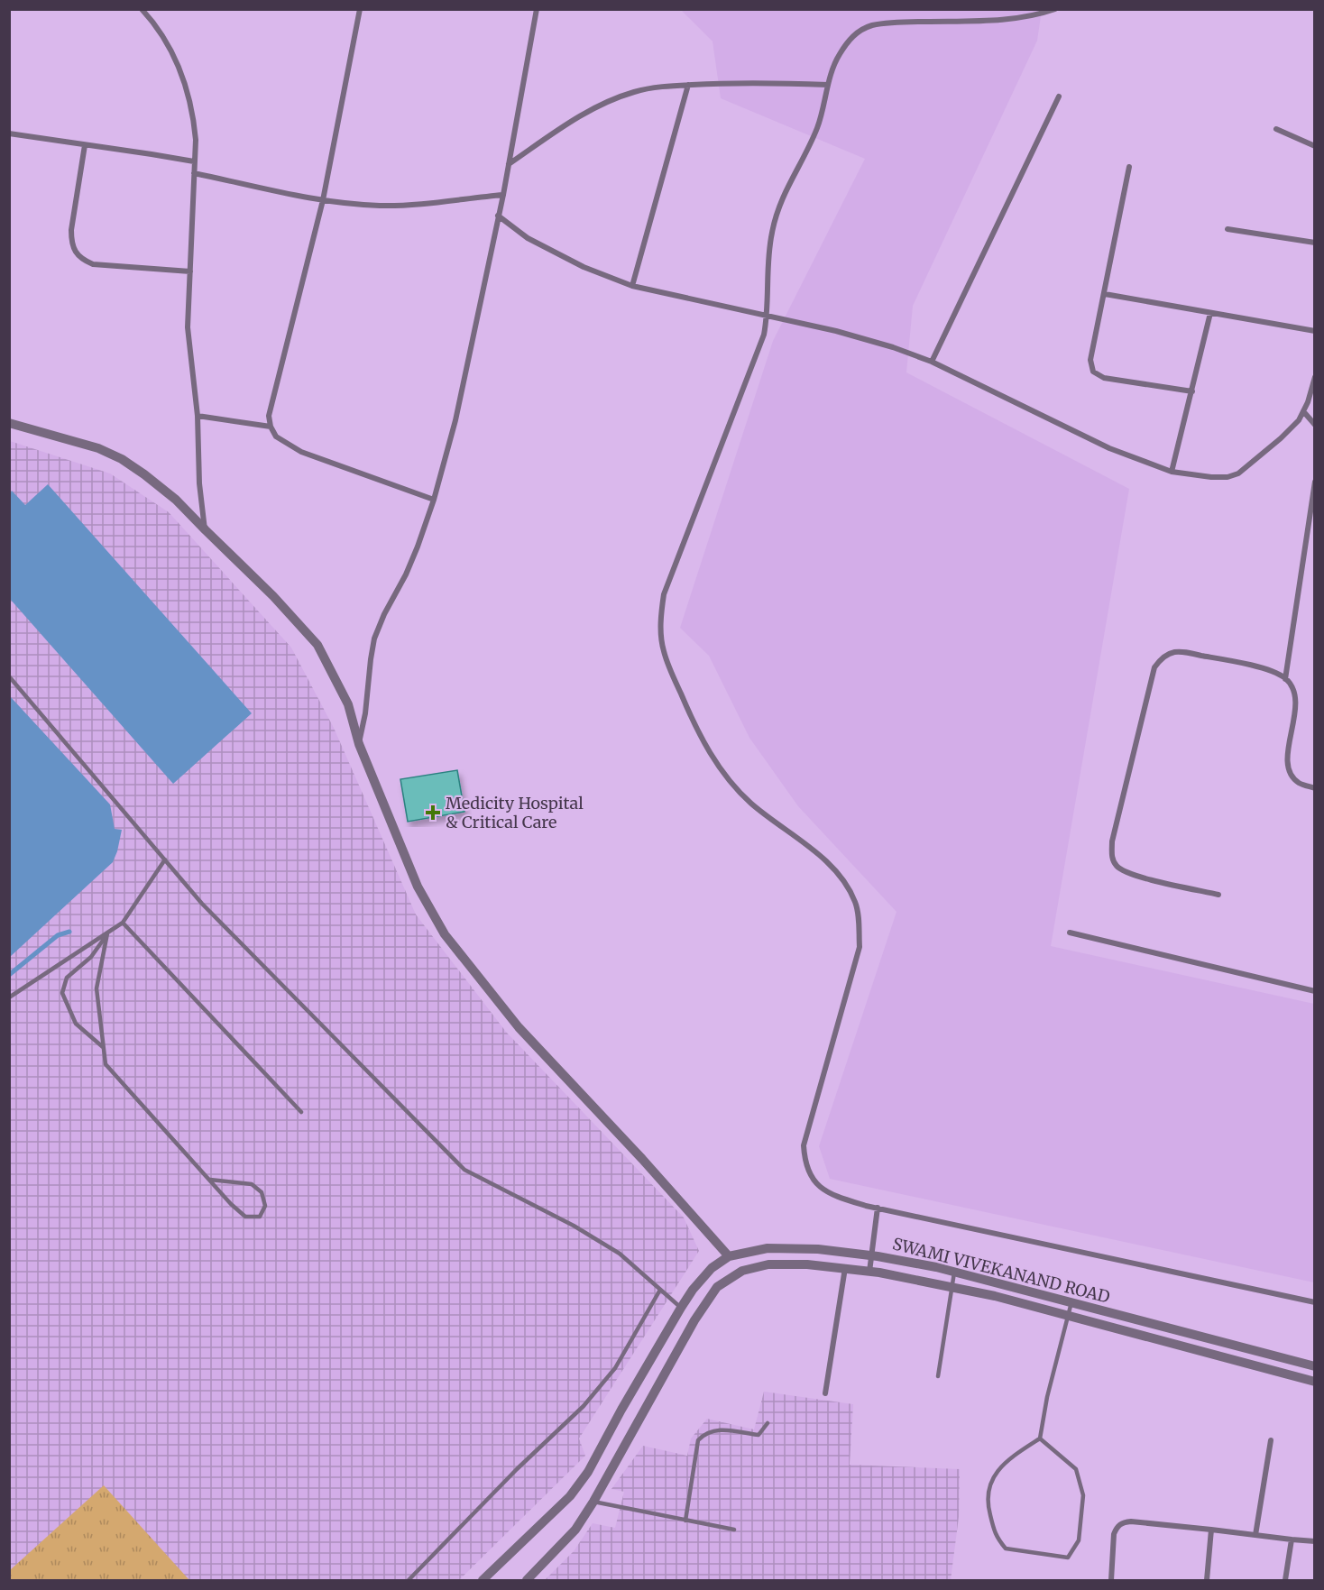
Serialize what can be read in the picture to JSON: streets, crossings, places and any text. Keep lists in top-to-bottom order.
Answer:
{
  "streets": {
    "street": ["SWAMI VIVEKANAND ROAD"]
  },
  "places": {
    "health": ["Medicity Hospital & Critical Care"]
  }
}
